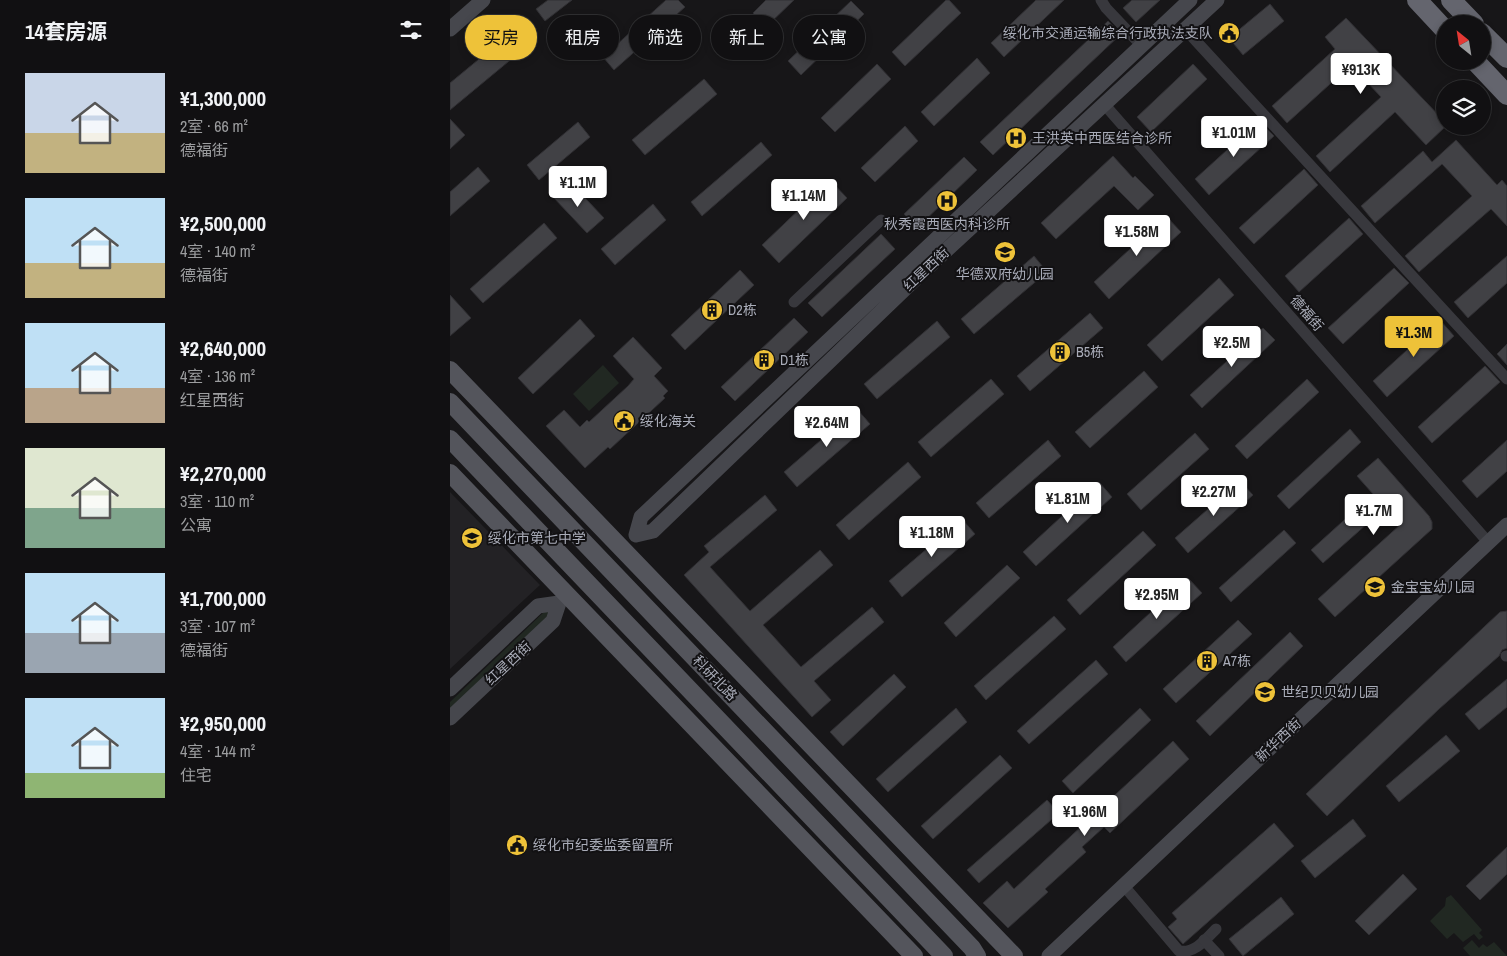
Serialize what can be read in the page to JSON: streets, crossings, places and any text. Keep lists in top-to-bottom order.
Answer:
{
  "streets": {
    "main road": ["红星西街", "科研北路", "新华西街"],
    "street": ["德福街"]
  },
  "crossings": [
    ["红星西街", "德福街"],
    ["红星西街", "科研北路"],
    ["德福街", "新华西街"]
  ],
  "places": {
    "public building": ["绥化市交通运输综合行政执法支队", "绥化海关", "绥化市纪委监委留置所"],
    "hospital": ["王洪英中西医结合诊所", "秋秀霞西医内科诊所"],
    "school or university": [
      "华德双府幼儿园",
      "绥化市第七中学",
      "金宝宝幼儿园",
      "世纪贝贝幼儿园"
    ],
    "building": [
      "D2栋",
      "B5栋",
      "D1栋",
      "A7栋"
    ]
  },
  "north": "top left",
  "page": {
    "heading": "14套房源",
    "chip": [
      "买房",
      "租房",
      "筛选",
      "新上",
      "公寓"
    ],
    "price": [
      "¥913K",
      "¥1.01M",
      "¥1.1M",
      "¥1.14M",
      "¥1.58M",
      "¥1.3M",
      "¥2.5M",
      "¥2.64M",
      "¥2.27M",
      "¥1.81M",
      "¥1.7M",
      "¥1.18M",
      "¥2.95M",
      "¥1.96M"
    ],
    "list": [
      {
        "name": "¥1,300,000",
        "note": "2室 · 66 m² · 德福街"
      },
      {
        "name": "¥2,500,000",
        "note": "4室 · 140 m² · 德福街"
      },
      {
        "name": "¥2,640,000",
        "note": "4室 · 136 m² · 红星西街"
      },
      {
        "name": "¥2,270,000",
        "note": "3室 · 110 m² · 公寓"
      },
      {
        "name": "¥1,700,000",
        "note": "3室 · 107 m² · 德福街"
      },
      {
        "name": "¥2,950,000",
        "note": "4室 · 144 m² · 住宅"
      }
    ]
  }
}
